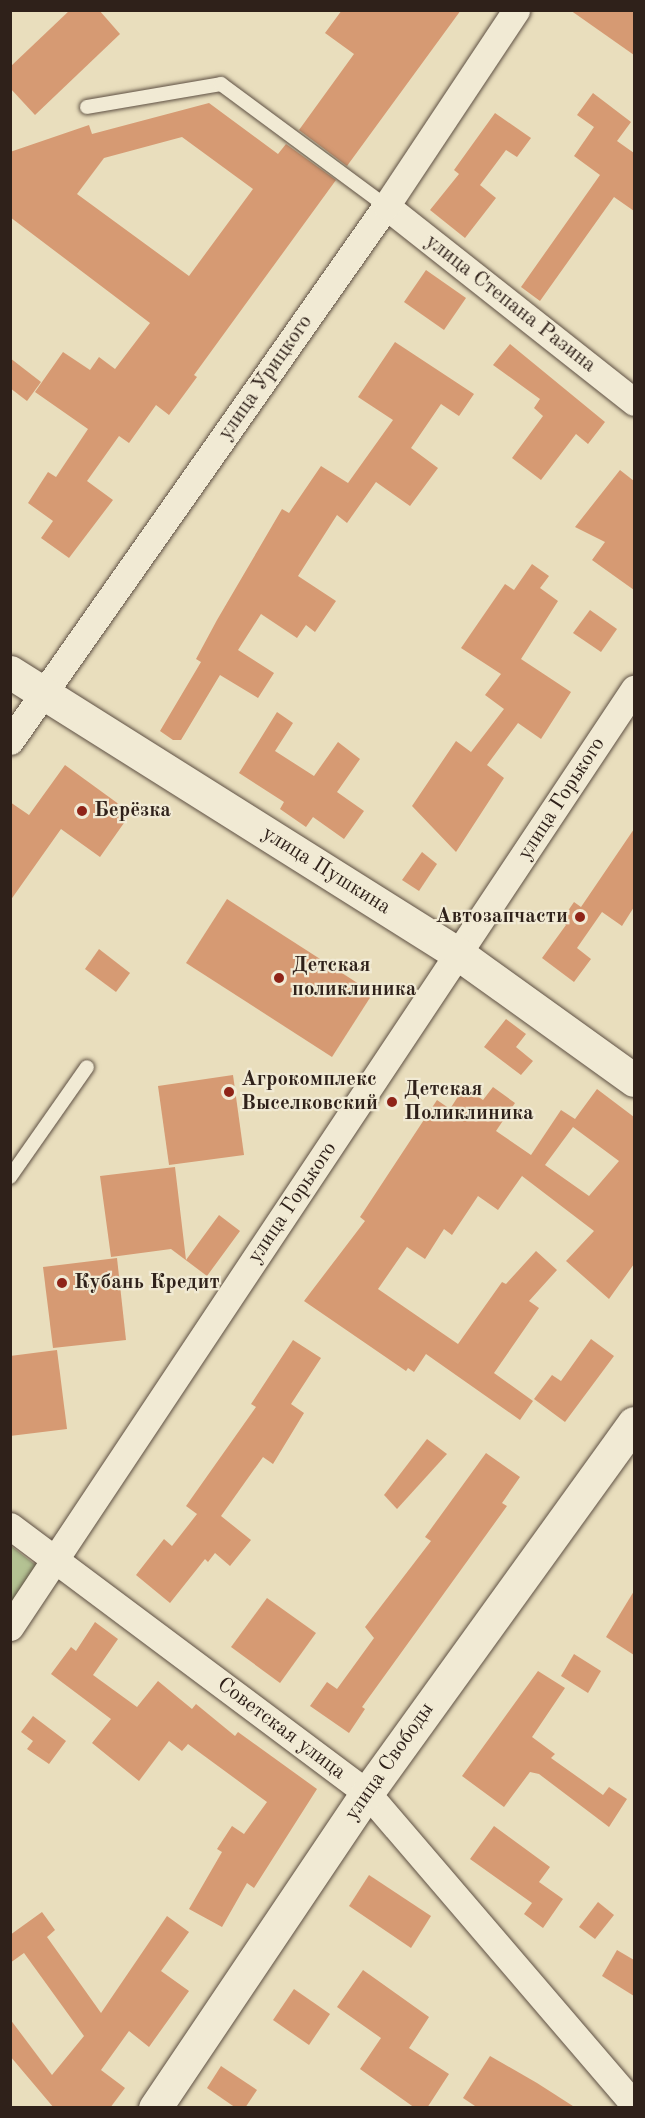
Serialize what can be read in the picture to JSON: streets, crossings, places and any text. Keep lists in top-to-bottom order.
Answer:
{
  "streets": {
    "street": [
      "улица Степана Разина",
      "улица Урицкого",
      "улица Горького",
      "улица Пушкина",
      "Советская улица",
      "улица Свободы"
    ]
  },
  "crossings": [
    ["улица Степана Разина", "улица Урицкого"],
    ["улица Урицкого", "улица Пушкина"],
    ["улица Горького", "улица Пушкина"],
    ["улица Горького", "Советская улица"],
    ["Советская улица", "улица Свободы"]
  ],
  "places": [
    "Берёзка",
    "Автозапчасти",
    "Детская поликлиника",
    "Агрокомплекс Выселковский",
    "Детская Поликлиника",
    "Кубань Кредит"
  ]
}
